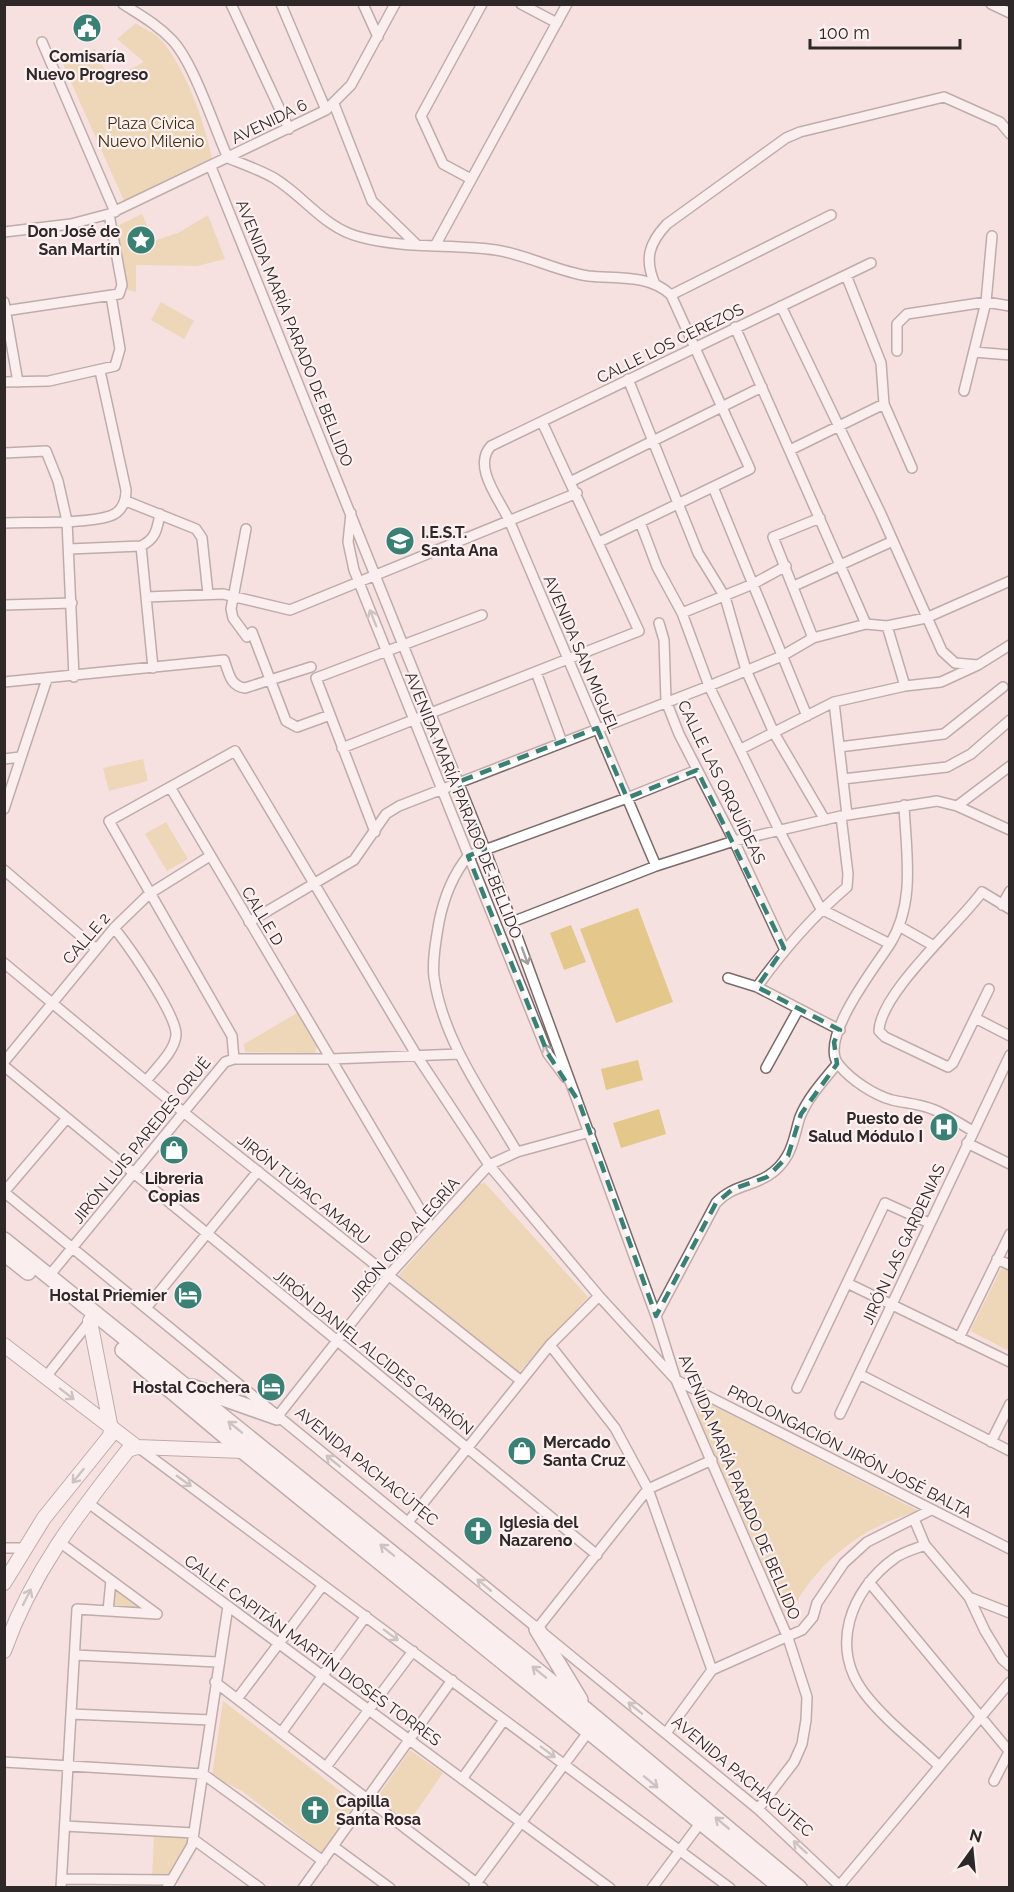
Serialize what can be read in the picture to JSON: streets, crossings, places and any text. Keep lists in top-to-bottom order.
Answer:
{
  "streets": {
    "street": [
      "AVENIDA 6",
      "AVENIDA MARÍA PARADO DE BELLIDO",
      "CALLE LOS CEREZOS",
      "AVENIDA SAN MIGUEL",
      "CALLE LAS ORQUÍDEAS",
      "CALLE D",
      "CALLE 2",
      "JIRÓN LUIS PAREDES ORUÉ",
      "JIRÓN TÚPAC AMARU",
      "JIRÓN CIRO ALEGRÍA",
      "JIRÓN LAS GARDENIAS",
      "JIRÓN DANIEL ALCIDES CARRIÓN",
      "PROLONGACIÓN JIRÓN JOSÉ BALTA",
      "AVENIDA PACHACÚTEC",
      "CALLE CAPITÁN MARTÍN DIOSES TORRES"
    ]
  },
  "crossings": [
    ["AVENIDA 6", "AVENIDA MARÍA PARADO DE BELLIDO"],
    ["AVENIDA MARÍA PARADO DE BELLIDO", "JIRÓN CIRO ALEGRÍA"],
    ["AVENIDA MARÍA PARADO DE BELLIDO", "PROLONGACIÓN JIRÓN JOSÉ BALTA"],
    ["AVENIDA MARÍA PARADO DE BELLIDO", "AVENIDA PACHACÚTEC"],
    ["CALLE LOS CEREZOS", "AVENIDA SAN MIGUEL"],
    ["CALLE D", "CALLE 2"],
    ["CALLE D", "JIRÓN LUIS PAREDES ORUÉ"],
    ["CALLE D", "JIRÓN CIRO ALEGRÍA"],
    ["CALLE 2", "JIRÓN TÚPAC AMARU"],
    ["JIRÓN LUIS PAREDES ORUÉ", "JIRÓN TÚPAC AMARU"],
    ["JIRÓN LUIS PAREDES ORUÉ", "JIRÓN DANIEL ALCIDES CARRIÓN"],
    ["JIRÓN LUIS PAREDES ORUÉ", "AVENIDA PACHACÚTEC"],
    ["JIRÓN TÚPAC AMARU", "JIRÓN CIRO ALEGRÍA"],
    ["JIRÓN CIRO ALEGRÍA", "JIRÓN DANIEL ALCIDES CARRIÓN"],
    ["JIRÓN CIRO ALEGRÍA", "AVENIDA PACHACÚTEC"]
  ],
  "one_way": ["AVENIDA PACHACÚTEC"],
  "parks": ["Plaza Cívica Nuevo Milenio"],
  "places": {
    "public building": ["Comisaría Nuevo Progreso"],
    "place": ["Don José de San Martín"],
    "school or university": ["I.E.S.T. Santa Ana"],
    "hospital": ["Puesto de Salud Módulo I"],
    "shop": ["Libreria Copias", "Mercado Santa Cruz"],
    "hotel": ["Hostal Priemier", "Hostal Cochera"],
    "church": ["Iglesia del Nazareno", "Capilla Santa Rosa"]
  },
  "scale_bar": "100 m",
  "north": "top"
}
